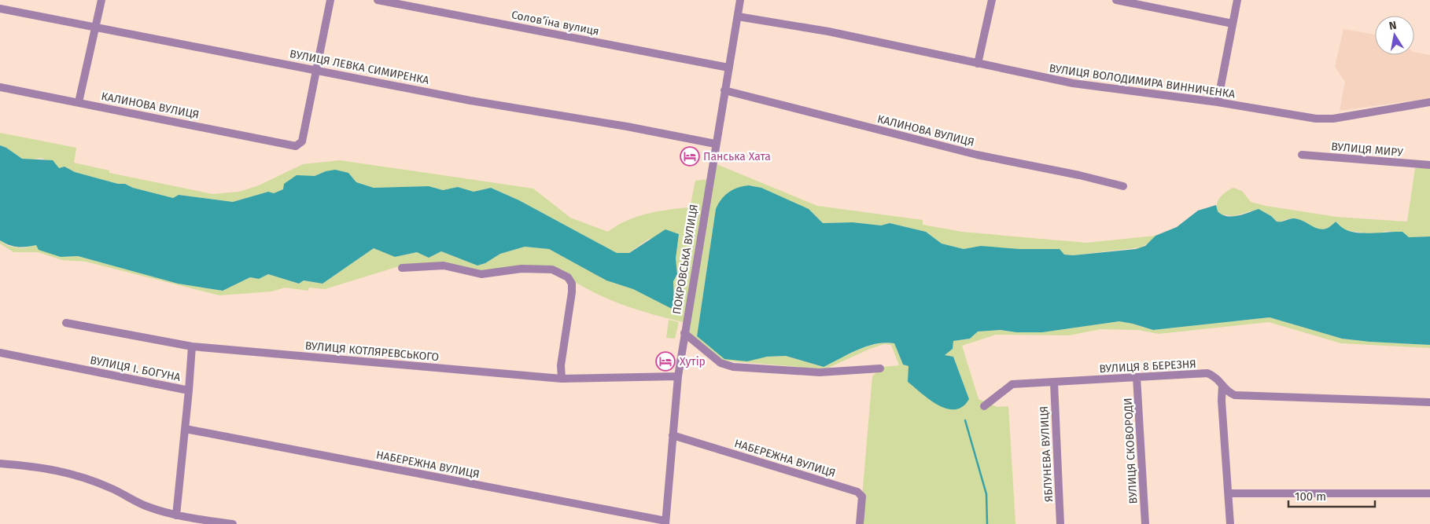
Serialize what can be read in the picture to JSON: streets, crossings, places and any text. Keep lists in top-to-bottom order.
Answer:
{
  "streets": {
    "street": [
      "Соловʼїна вулиця",
      "ВУЛИЦЯ ЛЕВКА СИМИРЕНКА",
      "ВУЛИЦЯ ВОЛОДИМИРА ВИННИЧЕНКА",
      "КАЛИНОВА ВУЛИЦЯ",
      "ВУЛИЦЯ МИРУ",
      "ПОКРОВСЬКА ВУЛИЦЯ",
      "ВУЛИЦЯ КОТЛЯРЕВСЬКОГО",
      "ВУЛИЦЯ 8 БЕРЕЗНЯ",
      "ВУЛИЦЯ І. БОГУНА",
      "ВУЛИЦЯ СКОВОРОДИ",
      "ЯБЛУНЕВА ВУЛИЦЯ",
      "НАБЕРЕЖНА ВУЛИЦЯ"
    ]
  },
  "crossings": [
    ["Соловʼїна вулиця", "ПОКРОВСЬКА ВУЛИЦЯ"],
    ["ВУЛИЦЯ ЛЕВКА СИМИРЕНКА", "КАЛИНОВА ВУЛИЦЯ"],
    ["ВУЛИЦЯ ЛЕВКА СИМИРЕНКА", "ПОКРОВСЬКА ВУЛИЦЯ"],
    ["ВУЛИЦЯ ВОЛОДИМИРА ВИННИЧЕНКА", "ПОКРОВСЬКА ВУЛИЦЯ"],
    ["КАЛИНОВА ВУЛИЦЯ", "ПОКРОВСЬКА ВУЛИЦЯ"],
    ["ПОКРОВСЬКА ВУЛИЦЯ", "ВУЛИЦЯ КОТЛЯРЕВСЬКОГО"],
    ["ПОКРОВСЬКА ВУЛИЦЯ", "НАБЕРЕЖНА ВУЛИЦЯ"],
    ["ВУЛИЦЯ 8 БЕРЕЗНЯ", "ВУЛИЦЯ СКОВОРОДИ"],
    ["ВУЛИЦЯ 8 БЕРЕЗНЯ", "ЯБЛУНЕВА ВУЛИЦЯ"],
    ["ВУЛИЦЯ І. БОГУНА", "НАБЕРЕЖНА ВУЛИЦЯ"]
  ],
  "places": {
    "hotel": ["Панська Хата", "Хутір"]
  },
  "scale_bar": "100 m",
  "north": "top"
}
